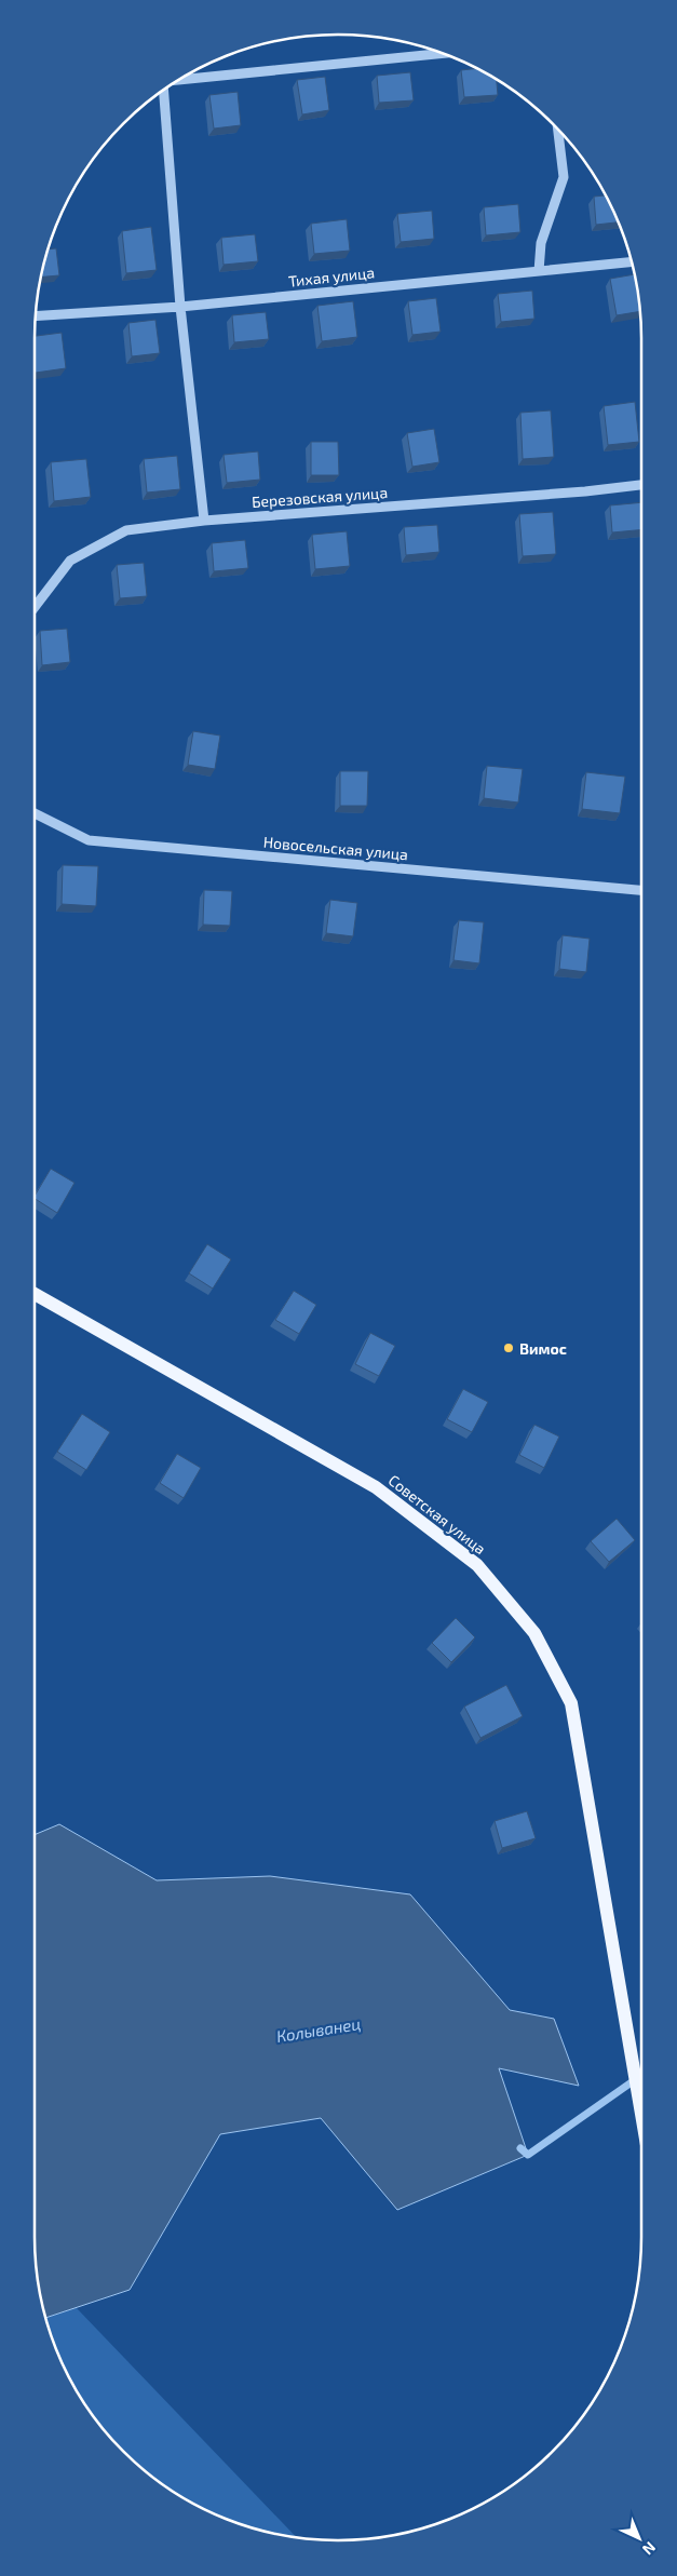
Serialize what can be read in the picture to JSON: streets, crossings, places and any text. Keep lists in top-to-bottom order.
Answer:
{
  "streets": {
    "main road": ["Советская улица"],
    "street": ["Тихая улица", "Березовская улица", "Новосельская улица"]
  },
  "water": ["Колыванец"],
  "places": ["Вимос"],
  "north": "bottom right"
}
